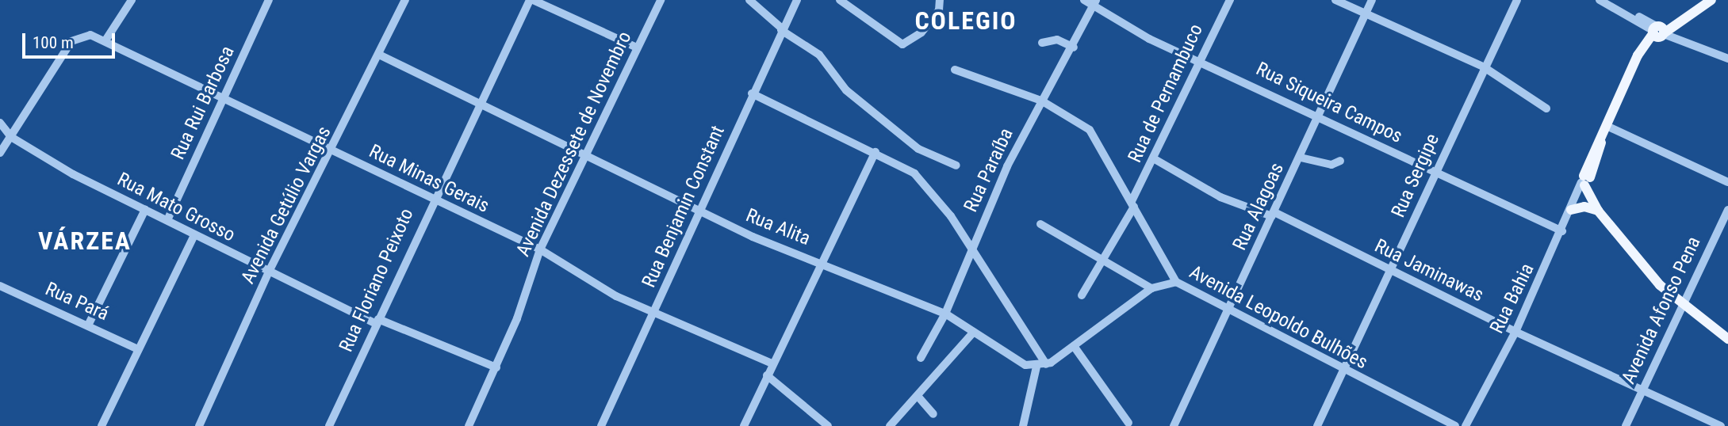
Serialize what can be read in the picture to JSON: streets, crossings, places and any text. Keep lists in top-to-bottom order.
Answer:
{
  "streets": {
    "street": [
      "Rua de Pernambuco",
      "Rua Rui Barbosa",
      "Rua Siqueira Campos",
      "Avenida Dezessete de Novembro",
      "Rua Paraíba",
      "Rua Sergipe",
      "Rua Minas Gerais",
      "Avenida Getúlio Vargas",
      "Rua Benjamin Constant",
      "Rua Alagoas",
      "Rua Mato Grosso",
      "Rua Alita",
      "Rua Jaminawas",
      "Rua Floriano Peixoto",
      "Rua Bahia",
      "Rua Pará",
      "Avenida Afonso Pena",
      "Avenida Leopoldo Bulhões"
    ]
  },
  "crossings": [
    ["Rua de Pernambuco", "Rua Siqueira Campos"],
    ["Rua de Pernambuco", "Rua Jaminawas"],
    ["Rua Rui Barbosa", "Rua Minas Gerais"],
    ["Rua Rui Barbosa", "Rua Mato Grosso"],
    ["Rua Siqueira Campos", "Rua Paraíba"],
    ["Rua Siqueira Campos", "Rua Sergipe"],
    ["Rua Siqueira Campos", "Rua Alagoas"],
    ["Rua Siqueira Campos", "Rua Bahia"],
    ["Avenida Dezessete de Novembro", "Rua Minas Gerais"],
    ["Avenida Dezessete de Novembro", "Rua Mato Grosso"],
    ["Avenida Dezessete de Novembro", "Rua Alita"],
    ["Rua Paraíba", "Rua Alita"],
    ["Rua Sergipe", "Rua Jaminawas"],
    ["Rua Sergipe", "Avenida Leopoldo Bulhões"],
    ["Rua Minas Gerais", "Avenida Getúlio Vargas"],
    ["Rua Minas Gerais", "Rua Benjamin Constant"],
    ["Rua Minas Gerais", "Rua Mato Grosso"],
    ["Rua Minas Gerais", "Rua Floriano Peixoto"],
    ["Avenida Getúlio Vargas", "Rua Mato Grosso"],
    ["Avenida Getúlio Vargas", "Rua Alita"],
    ["Rua Benjamin Constant", "Rua Alita"],
    ["Rua Alagoas", "Rua Jaminawas"],
    ["Rua Alagoas", "Avenida Leopoldo Bulhões"],
    ["Rua Mato Grosso", "Rua Floriano Peixoto"],
    ["Rua Alita", "Rua Floriano Peixoto"],
    ["Rua Jaminawas", "Rua Bahia"],
    ["Rua Jaminawas", "Avenida Afonso Pena"]
  ],
  "districts": ["COLEGIO", "VÁRZEA"],
  "scale_bar": "100 m"
}
